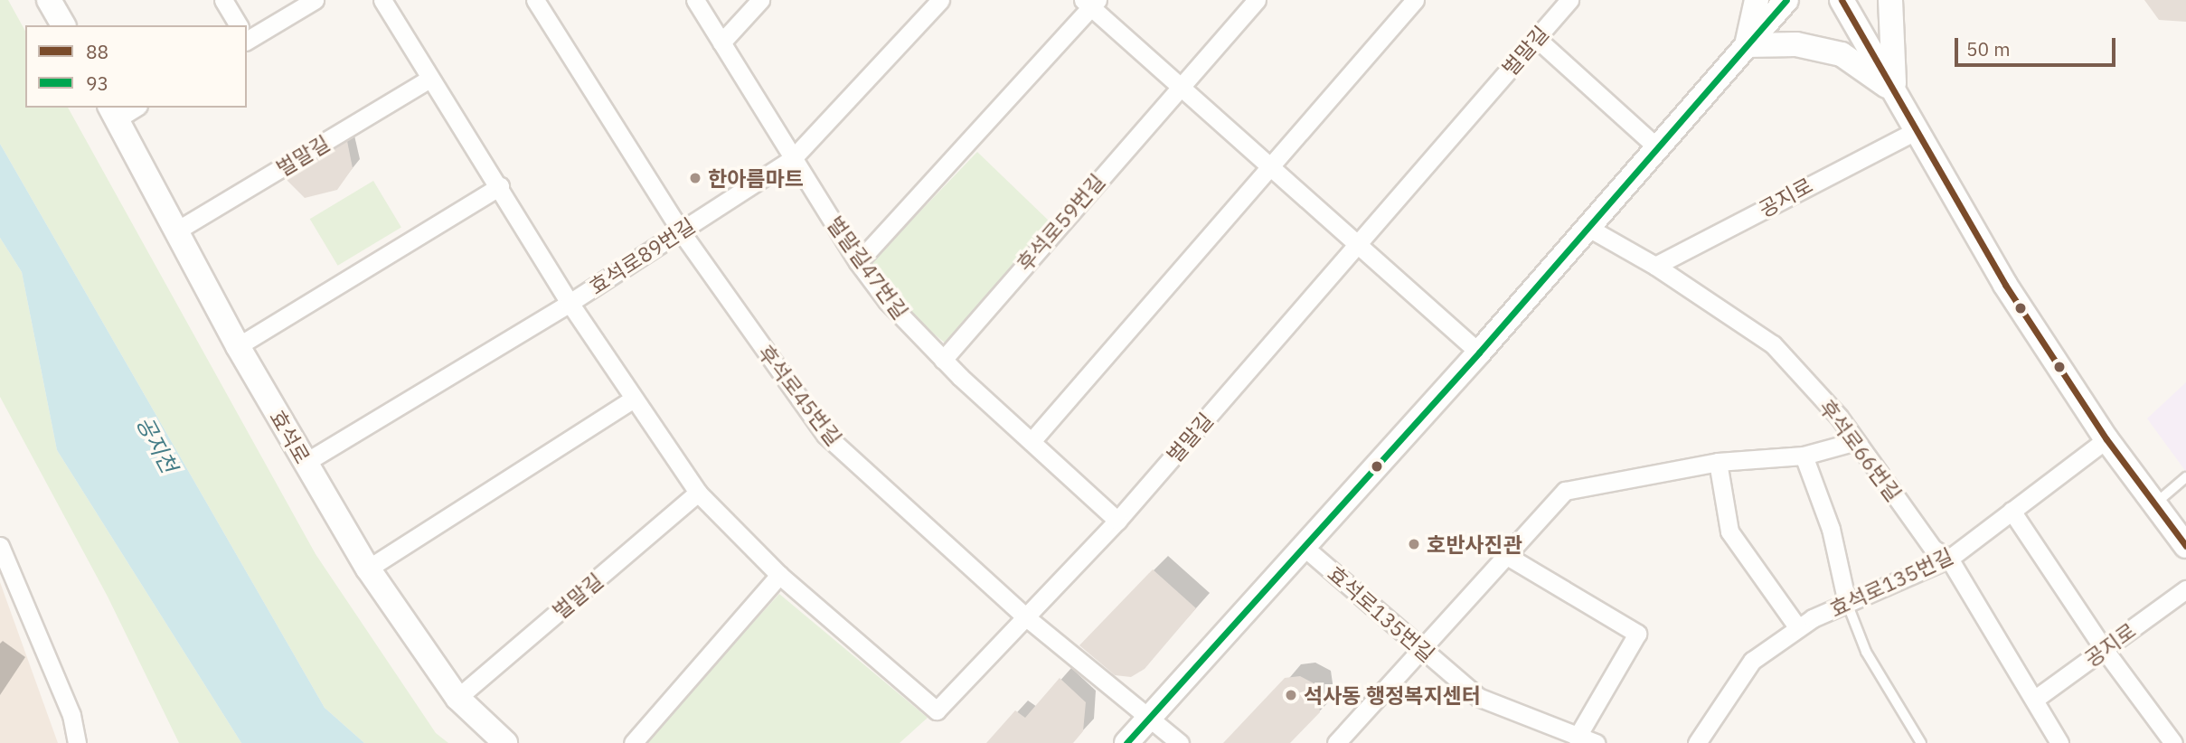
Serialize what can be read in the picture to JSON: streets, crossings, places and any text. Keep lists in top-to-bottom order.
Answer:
{
  "streets": {
    "street": [
      "벌말길",
      "공지로",
      "후석로59번길",
      "효석로89번길",
      "벌말길47번길",
      "후석로45번길",
      "효석로",
      "후석로66번길",
      "효석로135번길"
    ]
  },
  "crossings": [
    ["벌말길", "효석로89번길"],
    ["벌말길", "벌말길47번길"],
    ["벌말길", "후석로45번길"],
    ["벌말길", "효석로"],
    ["공지로", "후석로66번길"],
    ["후석로59번길", "벌말길47번길"],
    ["효석로89번길", "벌말길47번길"],
    ["효석로89번길", "후석로45번길"],
    ["효석로89번길", "효석로"],
    ["후석로66번길", "효석로135번길"]
  ],
  "water": ["공지천"],
  "places": ["한아름마트", "호반사진관", "석사동 행정복지센터"],
  "lines": ["transit line 88", "transit line 93"],
  "legend": ["88", "93"],
  "scale_bar": "50 m"
}
